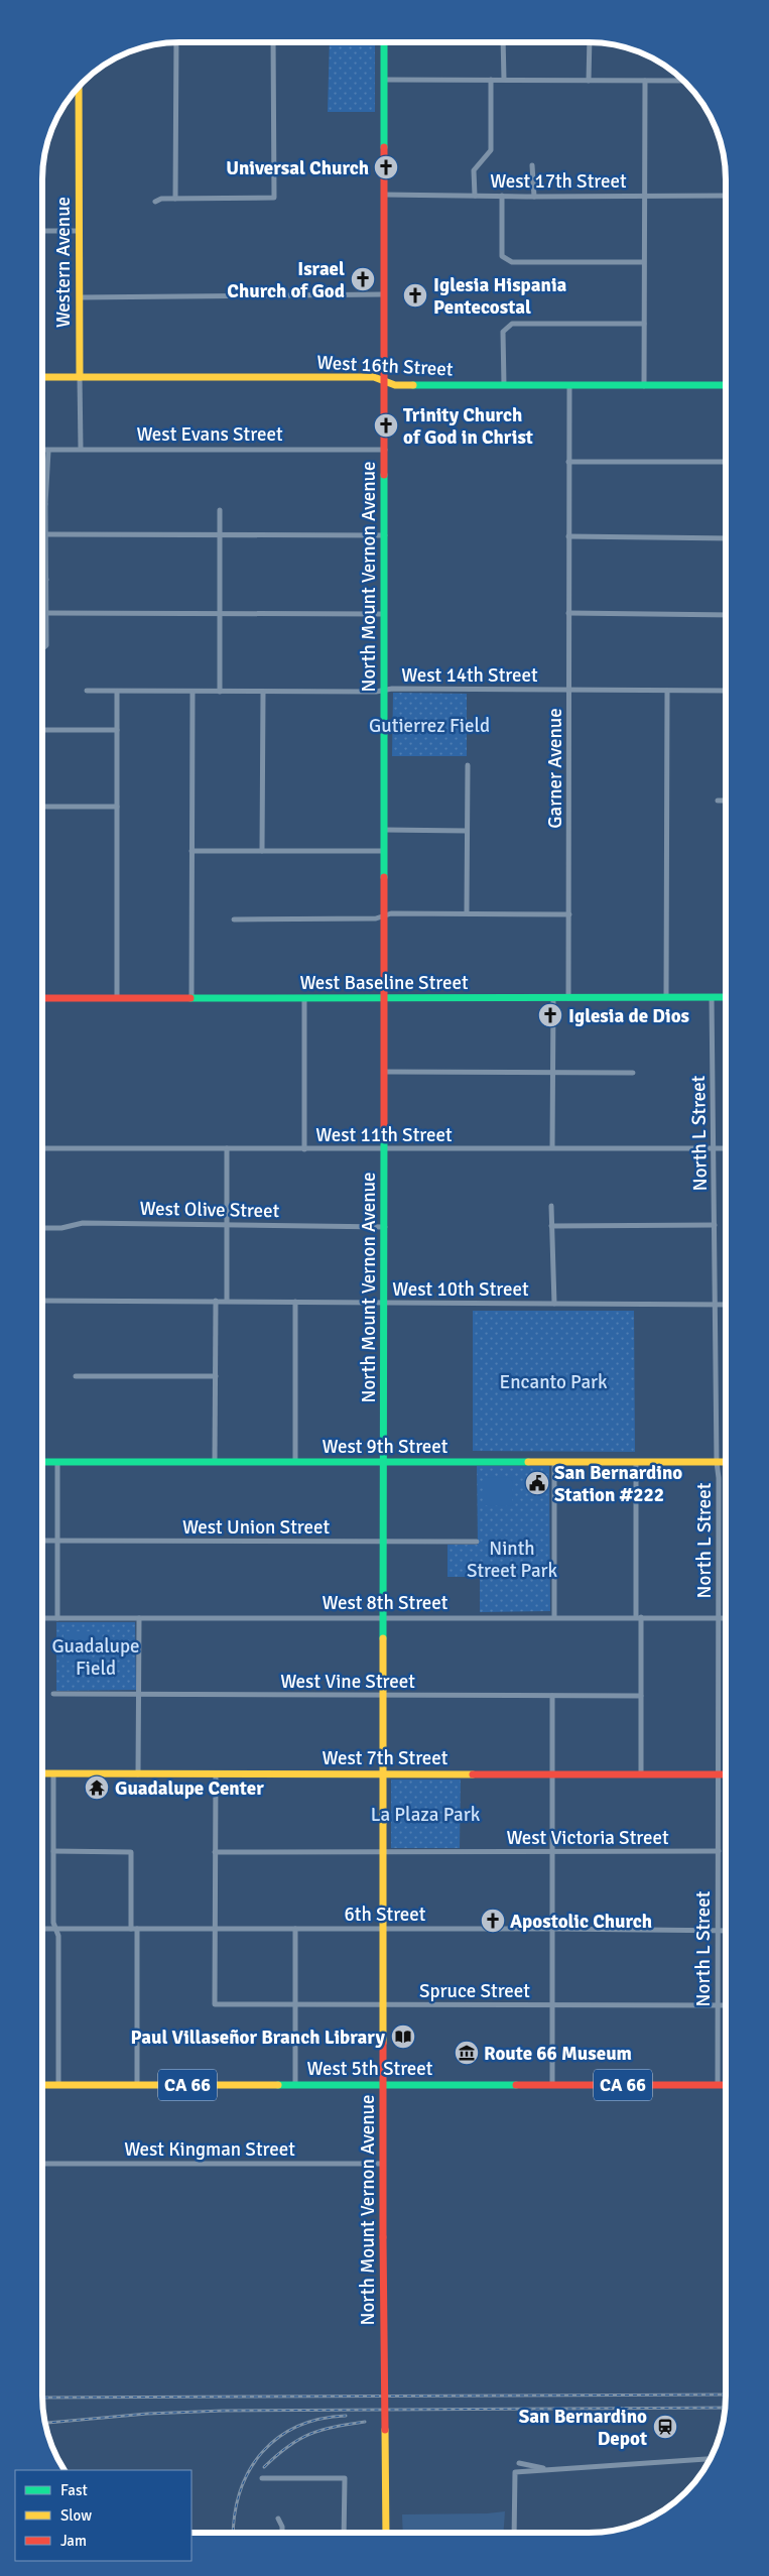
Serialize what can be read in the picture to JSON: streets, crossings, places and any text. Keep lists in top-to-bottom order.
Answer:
{
  "streets": {
    "main road": [
      "Western Avenue",
      "West 16th Street",
      "North Mount Vernon Avenue",
      "West Baseline Street",
      "West 9th Street",
      "West 7th Street",
      "West 5th Street",
      "CA 66"
    ],
    "street": [
      "West 17th Street",
      "West Evans Street",
      "West 14th Street",
      "Garner Avenue",
      "North L Street",
      "West 11th Street",
      "West Olive Street",
      "West 10th Street",
      "West Union Street",
      "West 8th Street",
      "West Vine Street",
      "West Victoria Street",
      "6th Street",
      "Spruce Street",
      "West Kingman Street"
    ]
  },
  "crossings": [
    ["West 17th Street", "North Mount Vernon Avenue"],
    ["Western Avenue", "West 16th Street"],
    ["Western Avenue", "West Evans Street"],
    ["West 16th Street", "North Mount Vernon Avenue"],
    ["West 16th Street", "Garner Avenue"],
    ["West Evans Street", "North Mount Vernon Avenue"],
    ["North Mount Vernon Avenue", "West 14th Street"],
    ["North Mount Vernon Avenue", "West Baseline Street"],
    ["North Mount Vernon Avenue", "West 11th Street"],
    ["North Mount Vernon Avenue", "West Olive Street"],
    ["North Mount Vernon Avenue", "West 10th Street"],
    ["North Mount Vernon Avenue", "West 9th Street"],
    ["North Mount Vernon Avenue", "West Union Street"],
    ["North Mount Vernon Avenue", "West 8th Street"],
    ["North Mount Vernon Avenue", "West Vine Street"],
    ["North Mount Vernon Avenue", "West 7th Street"],
    ["North Mount Vernon Avenue", "West Victoria Street"],
    ["North Mount Vernon Avenue", "6th Street"],
    ["North Mount Vernon Avenue", "Spruce Street"],
    ["North Mount Vernon Avenue", "West 5th Street"],
    ["North Mount Vernon Avenue", "West Kingman Street"],
    ["West 14th Street", "Garner Avenue"],
    ["Garner Avenue", "West Baseline Street"],
    ["West Baseline Street", "North L Street"],
    ["North L Street", "West 11th Street"],
    ["North L Street", "West 10th Street"],
    ["North L Street", "West 9th Street"],
    ["North L Street", "West 8th Street"],
    ["North L Street", "West 7th Street"],
    ["North L Street", "West Victoria Street"],
    ["North L Street", "6th Street"],
    ["North L Street", "Spruce Street"],
    ["North L Street", "West 5th Street"],
    ["6th Street", "Spruce Street"]
  ],
  "parks": [
    "Gutierrez Field",
    "Encanto Park",
    "Ninth Street Park",
    "Guadalupe Field",
    "La Plaza Park"
  ],
  "places": {
    "church": [
      "Universal Church",
      "Israel Church of God",
      "Iglesia Hispania Pentecostal",
      "Trinity Church of God in Christ",
      "Iglesia de Dios",
      "Apostolic Church"
    ],
    "public building": ["San Bernardino Station #222"],
    "temple": ["Guadalupe Center"],
    "library": ["Paul Villaseñor Branch Library"],
    "museum": ["Route 66 Museum"],
    "station": ["San Bernardino Depot"]
  },
  "legend": ["Fast", "Slow", "Jam"]
}
